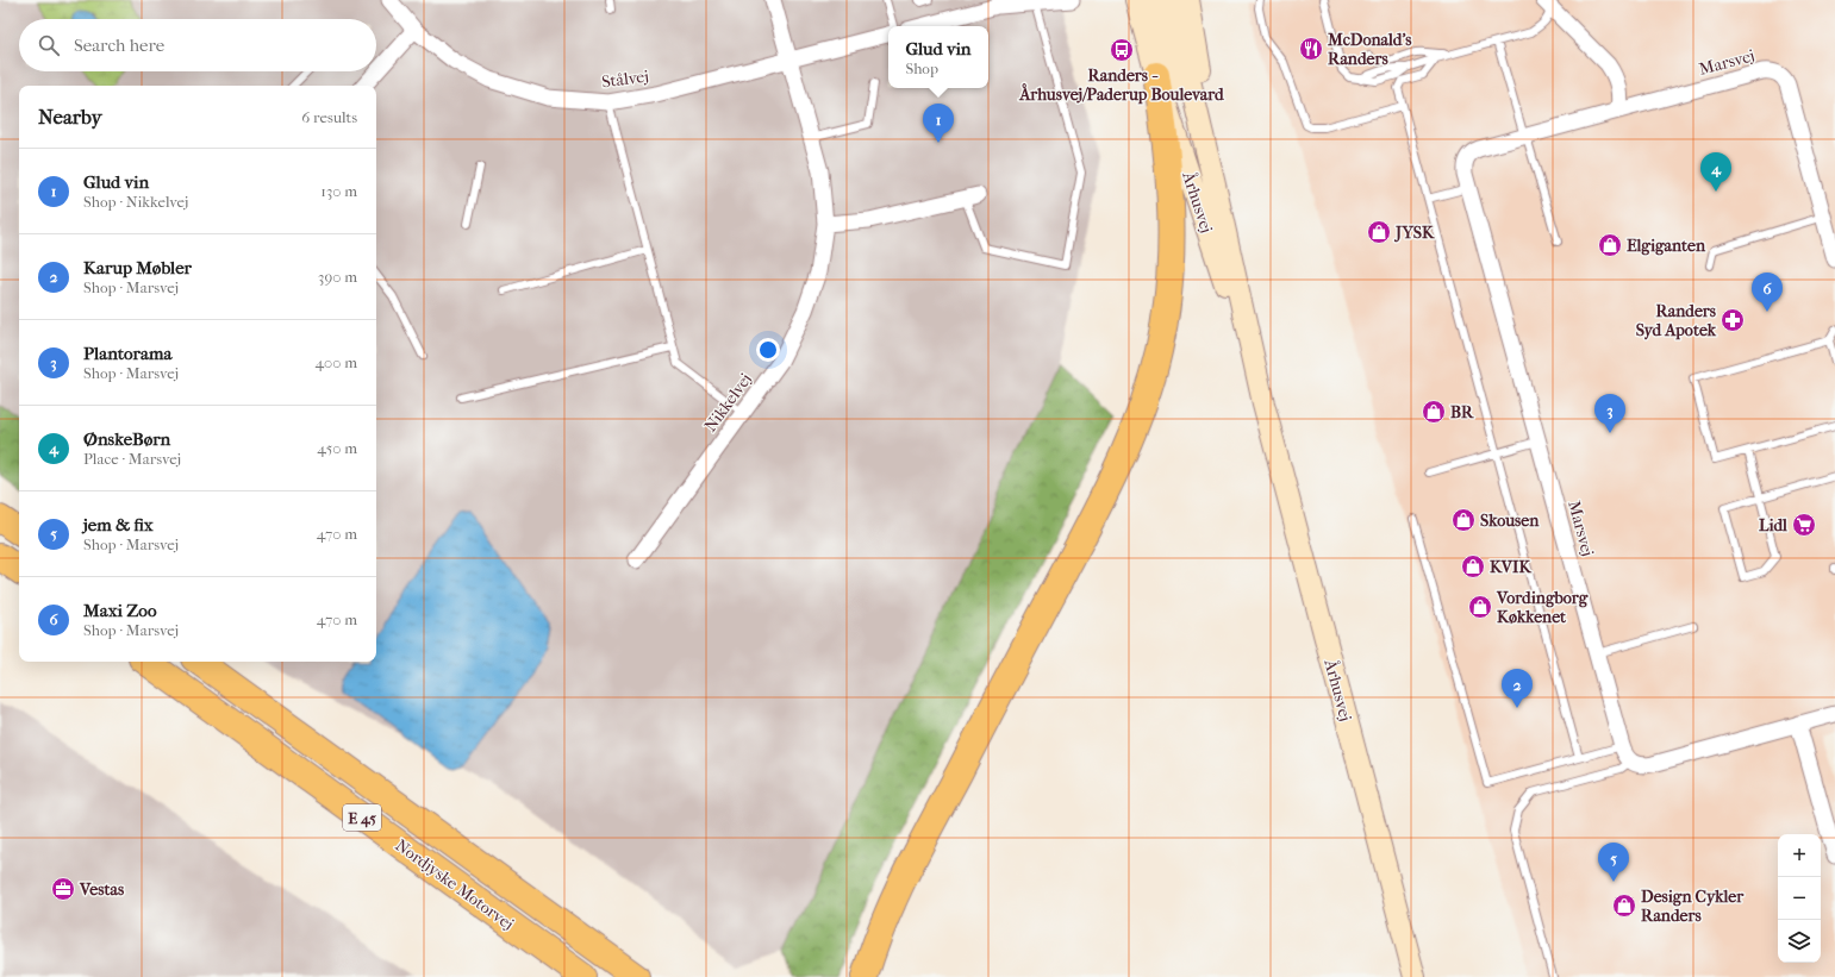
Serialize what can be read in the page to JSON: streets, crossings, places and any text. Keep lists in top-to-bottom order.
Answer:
{
  "streets": {
    "highway": ["E 45", "Nordjyske Motorvej"],
    "main road": ["Århusvej"],
    "street": ["Marsvej", "Stålvej", "Nikkelvej"]
  },
  "crossings": [
    ["Stålvej", "Nikkelvej"]
  ],
  "places": {
    "restaurant": ["McDonald's Randers"],
    "bus stop": ["Randers - Århusvej/Paderup Boulevard"],
    "shop": [
      "JYSK",
      "Elgiganten",
      "BR",
      "Skousen",
      "KVIK",
      "Vordingborg Køkkenet",
      "Design Cykler Randers"
    ],
    "pharmacy": ["Randers Syd Apotek"],
    "supermarket": ["Lidl"],
    "office": ["Vestas"]
  },
  "page": {
    "search": "Search here",
    "popup": ["Glud vin", "Shop"],
    "heading": ["Nearby", "6 results"],
    "pins": [
      "1",
      "4",
      "6",
      "3",
      "2",
      "5"
    ],
    "list": [
      {
        "mark": "1",
        "name": "Glud vin",
        "note": "Shop · Nikkelvej",
        "value": "130 m"
      },
      {
        "mark": "2",
        "name": "Karup Møbler",
        "note": "Shop · Marsvej",
        "value": "390 m"
      },
      {
        "mark": "3",
        "name": "Plantorama",
        "note": "Shop · Marsvej",
        "value": "400 m"
      },
      {
        "mark": "4",
        "name": "ØnskeBørn",
        "note": "Place · Marsvej",
        "value": "450 m"
      },
      {
        "mark": "5",
        "name": "jem & fix",
        "note": "Shop · Marsvej",
        "value": "470 m"
      },
      {
        "mark": "6",
        "name": "Maxi Zoo",
        "note": "Shop · Marsvej",
        "value": "470 m"
      }
    ],
    "map_buttons": ["+", "−"]
  }
}
